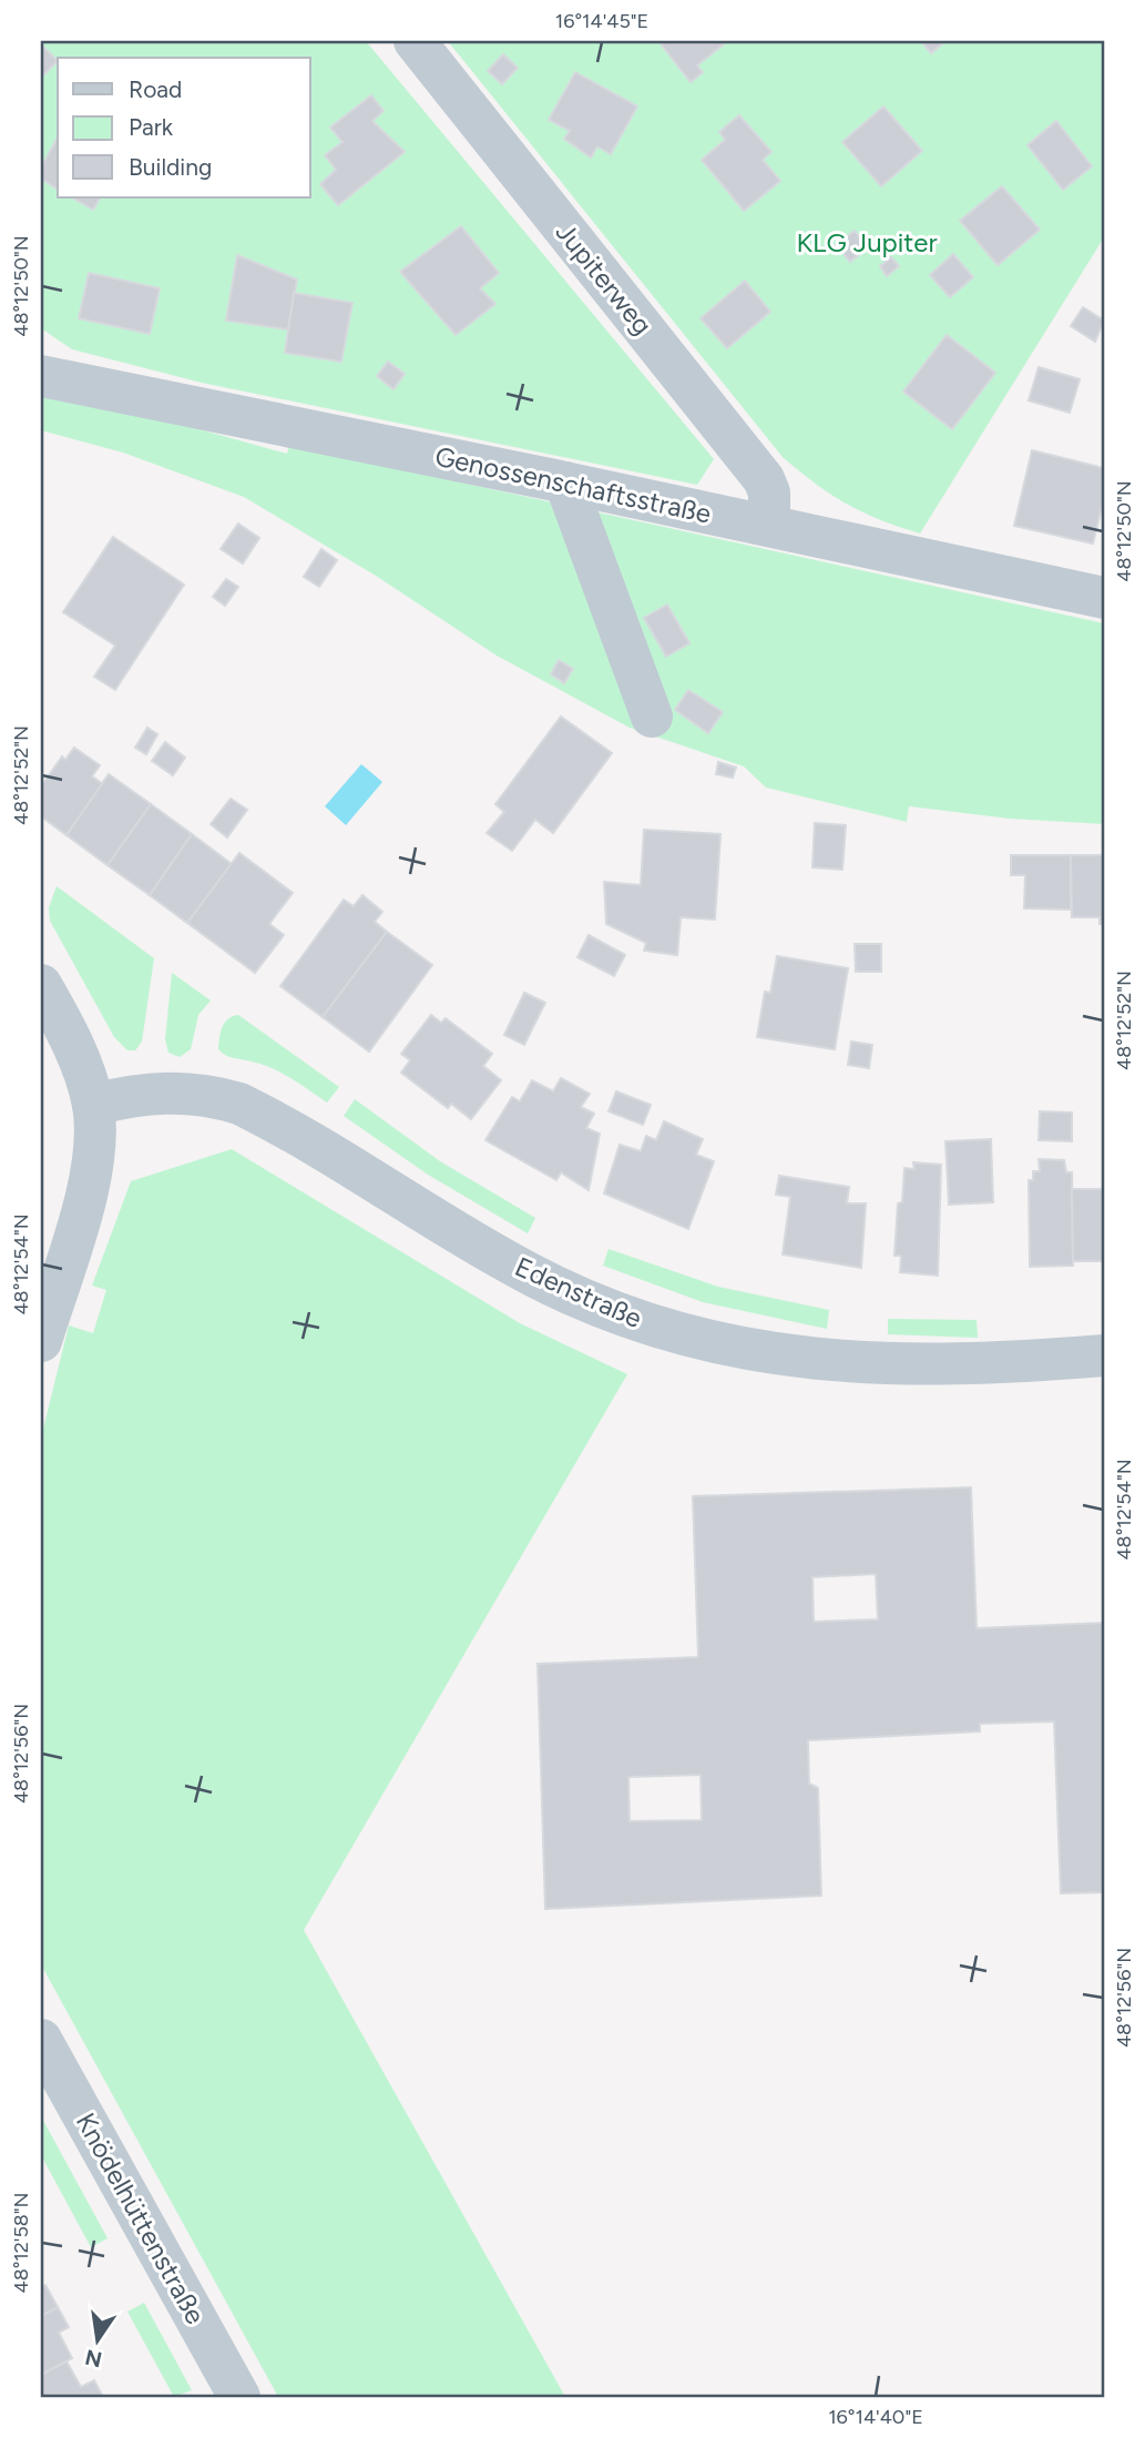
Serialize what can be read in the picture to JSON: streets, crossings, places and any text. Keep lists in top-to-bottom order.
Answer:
{
  "streets": {
    "street": [
      "Jupiterweg",
      "Genossenschaftsstraße",
      "Edenstraße",
      "Knödelhüttenstraße"
    ]
  },
  "crossings": [
    ["Jupiterweg", "Genossenschaftsstraße"]
  ],
  "parks": ["KLG Jupiter"],
  "legend": ["Road", "Park", "Building"],
  "north": "bottom",
  "coordinates": [
    "16°14'45\"E",
    "48°12'50\"N",
    "48°12'52\"N",
    "48°12'54\"N",
    "48°12'56\"N",
    "48°12'58\"N",
    "16°14'40\"E"
  ]
}
